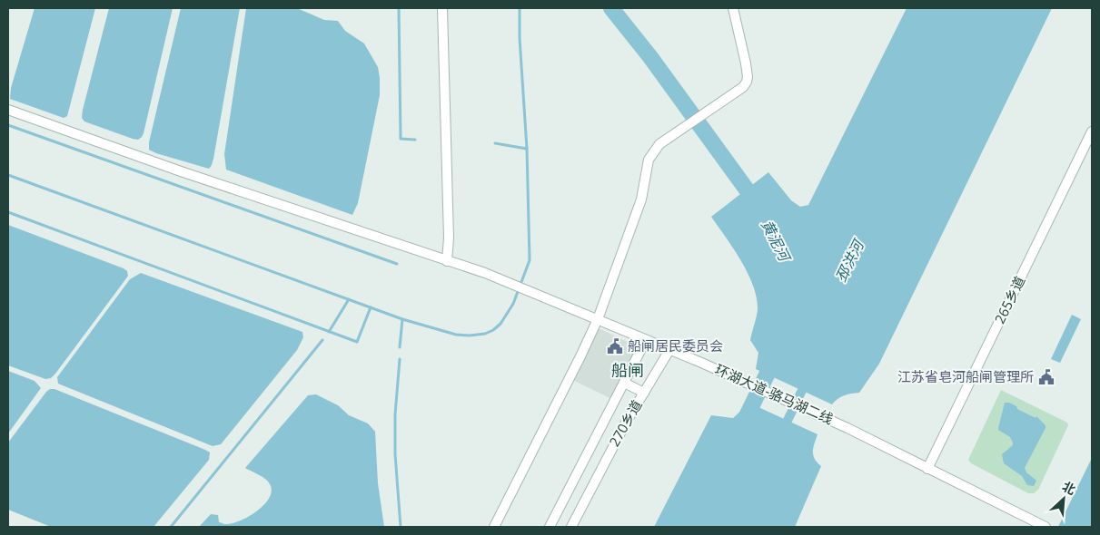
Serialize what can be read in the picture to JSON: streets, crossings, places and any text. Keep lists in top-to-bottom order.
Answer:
{
  "streets": {
    "street": ["265乡道", "环湖大道-骆马湖二线", "270乡道"]
  },
  "crossings": [
    ["265乡道", "环湖大道-骆马湖二线"],
    ["环湖大道-骆马湖二线", "270乡道"]
  ],
  "districts": ["船闸"],
  "water": ["黄泥河", "邳洪河"],
  "places": {
    "public building": ["船闸居民委员会", "江苏省皂河船闸管理所"]
  },
  "north": "top right"
}
